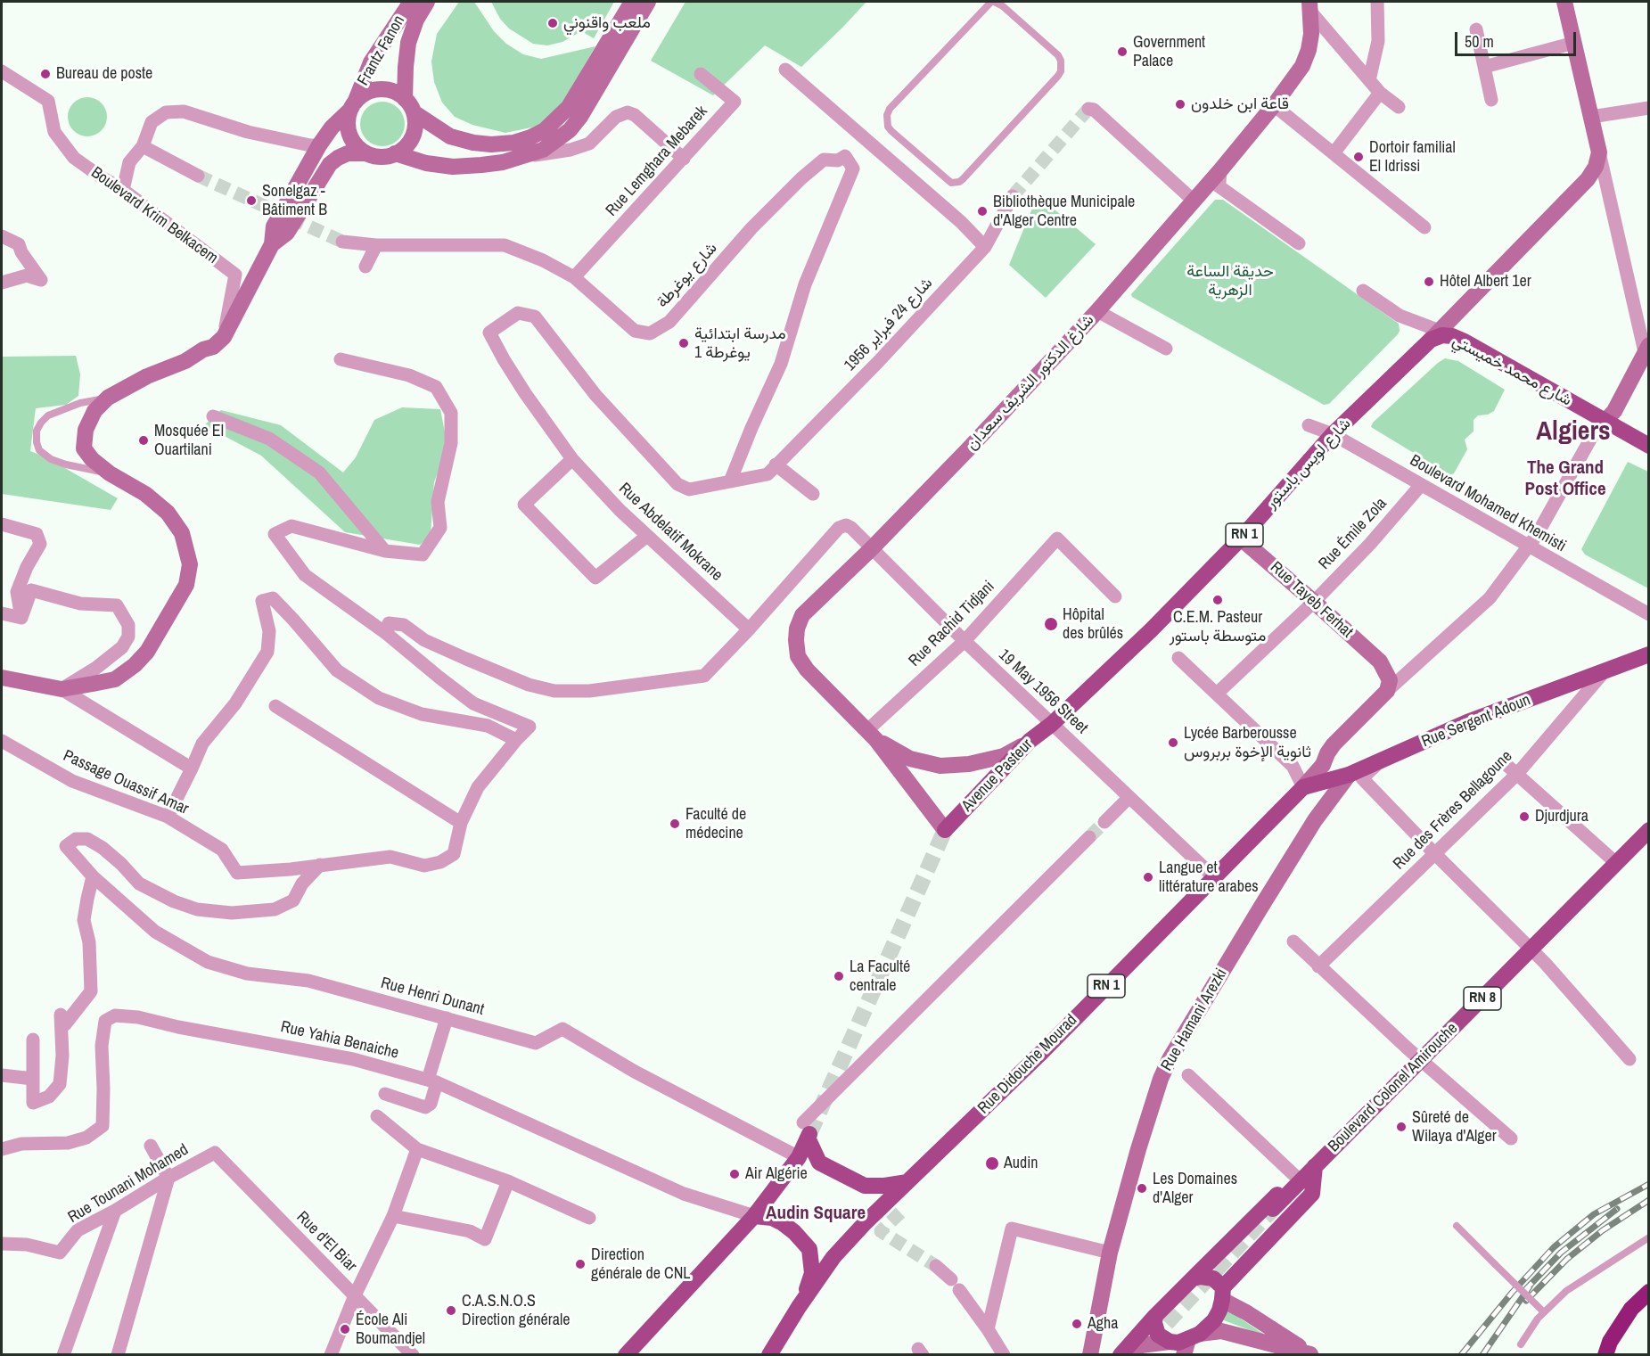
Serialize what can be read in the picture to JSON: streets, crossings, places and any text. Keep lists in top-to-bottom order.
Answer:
{
  "streets": {
    "main road": [
      "Frantz Fanon",
      "شارع محمد خميستي",
      "شارغ الدكتور الشريف سعدان",
      "شارع لويس باستور",
      "RN 1",
      "Rue Tayeb Ferhat",
      "Rue Sergent Adoun",
      "Avenue Pasteur",
      "RN 8",
      "Rue Hamani Arezki",
      "Rue Didouche Mourad",
      "Boulevard Colonel Amirouche"
    ],
    "street": [
      "Rue Lemghara Mebarek",
      "Boulevard Krim Belkacem",
      "شارع يوغرطة",
      "شارع 24 فبراير 1956",
      "Boulevard Mohamed Khemisti",
      "Rue Abdelatif Mokrane",
      "Rue Émile Zola",
      "Rue Rachid Tidjani",
      "19 May 1956 Street",
      "Passage Ouassif Amar",
      "Rue des Frères Bellagoune",
      "Rue Henri Dunant",
      "Rue Yahia Benaiche",
      "Rue Tounani Mohamed",
      "Rue d'El Biar"
    ]
  },
  "crossings": [
    ["Rue Lemghara Mebarek", "شارع يوغرطة"],
    ["شارع يوغرطة", "Rue Abdelatif Mokrane"],
    ["شارع محمد خميستي", "شارع لويس باستور"],
    ["شارغ الدكتور الشريف سعدان", "Rue Rachid Tidjani"],
    ["شارغ الدكتور الشريف سعدان", "19 May 1956 Street"],
    ["شارغ الدكتور الشريف سعدان", "Avenue Pasteur"],
    ["شارع لويس باستور", "Boulevard Mohamed Khemisti"],
    ["شارع لويس باستور", "Rue Tayeb Ferhat"],
    ["شارع لويس باستور", "19 May 1956 Street"],
    ["شارع لويس باستور", "Avenue Pasteur"],
    ["Boulevard Mohamed Khemisti", "Rue Émile Zola"],
    ["Rue Abdelatif Mokrane", "19 May 1956 Street"],
    ["Rue Émile Zola", "Rue Tayeb Ferhat"],
    ["RN 1", "Rue Yahia Benaiche"],
    ["RN 1", "Rue Didouche Mourad"],
    ["Rue Rachid Tidjani", "19 May 1956 Street"],
    ["19 May 1956 Street", "Avenue Pasteur"],
    ["19 May 1956 Street", "Rue Didouche Mourad"],
    ["Rue Sergent Adoun", "Rue des Frères Bellagoune"],
    ["Rue Sergent Adoun", "Rue Hamani Arezki"],
    ["Rue Sergent Adoun", "Rue Didouche Mourad"],
    ["Passage Ouassif Amar", "Rue Henri Dunant"],
    ["RN 8", "Boulevard Colonel Amirouche"],
    ["Rue Tounani Mohamed", "Rue d'El Biar"]
  ],
  "districts": ["Algiers", "The Grand Post Office", "Audin Square"],
  "parks": ["حديقة الساعة الزهرية"],
  "places": [
    "ملعب واقنوني",
    "Government Palace",
    "Bureau de poste",
    "قاعة ابن خلدون",
    "Dortoir familial El Idrissi",
    "Sonelgaz - Bâtiment B",
    "Bibliothèque Municipale d'Alger Centre",
    "Hôtel Albert 1er",
    "مدرسة ابتدائية يوغرطة 1",
    "Mosquée El Ouartilani",
    "C.E.M. Pasteur متوسطة باستور",
    "Hôpital des brûlés",
    "Lycée Barberousse ثانوية الإخوة بربروس",
    "Djurdjura",
    "Faculté de médecine",
    "Langue et littérature arabes",
    "La Faculté centrale",
    "Sûreté de Wilaya d'Alger",
    "Audin",
    "Air Algérie",
    "Les Domaines d'Alger",
    "Direction générale de CNL",
    "C.A.S.N.O.S Direction générale",
    "Agha",
    "École Ali Boumandjel"
  ],
  "scale_bar": "50 m"
}
